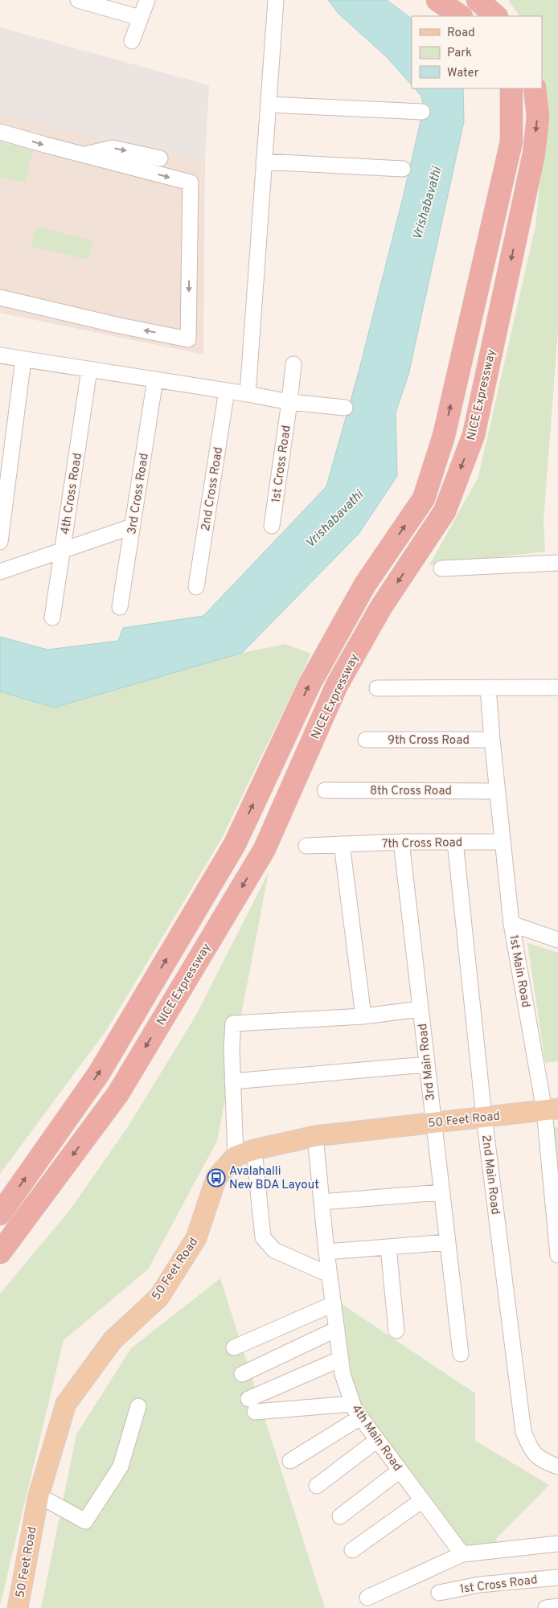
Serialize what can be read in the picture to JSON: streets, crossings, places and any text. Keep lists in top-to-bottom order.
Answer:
{
  "streets": {
    "highway": ["NICE Expressway"],
    "main road": ["50 Feet Road"],
    "street": [
      "1st Cross Road",
      "2nd Cross Road",
      "4th Cross Road",
      "3rd Cross Road",
      "9th Cross Road",
      "8th Cross Road",
      "7th Cross Road",
      "1st Main Road",
      "3rd Main Road",
      "2nd Main Road",
      "4th Main Road"
    ]
  },
  "crossings": [
    ["9th Cross Road", "1st Main Road"],
    ["8th Cross Road", "1st Main Road"],
    ["7th Cross Road", "1st Main Road"],
    ["7th Cross Road", "3rd Main Road"],
    ["7th Cross Road", "2nd Main Road"],
    ["1st Main Road", "50 Feet Road"],
    ["3rd Main Road", "50 Feet Road"],
    ["50 Feet Road", "2nd Main Road"],
    ["50 Feet Road", "4th Main Road"]
  ],
  "water": ["Vrishabavathi"],
  "places": {
    "bus stop": ["Avalahalli New BDA Layout"]
  },
  "legend": ["Road", "Park", "Water"]
}
